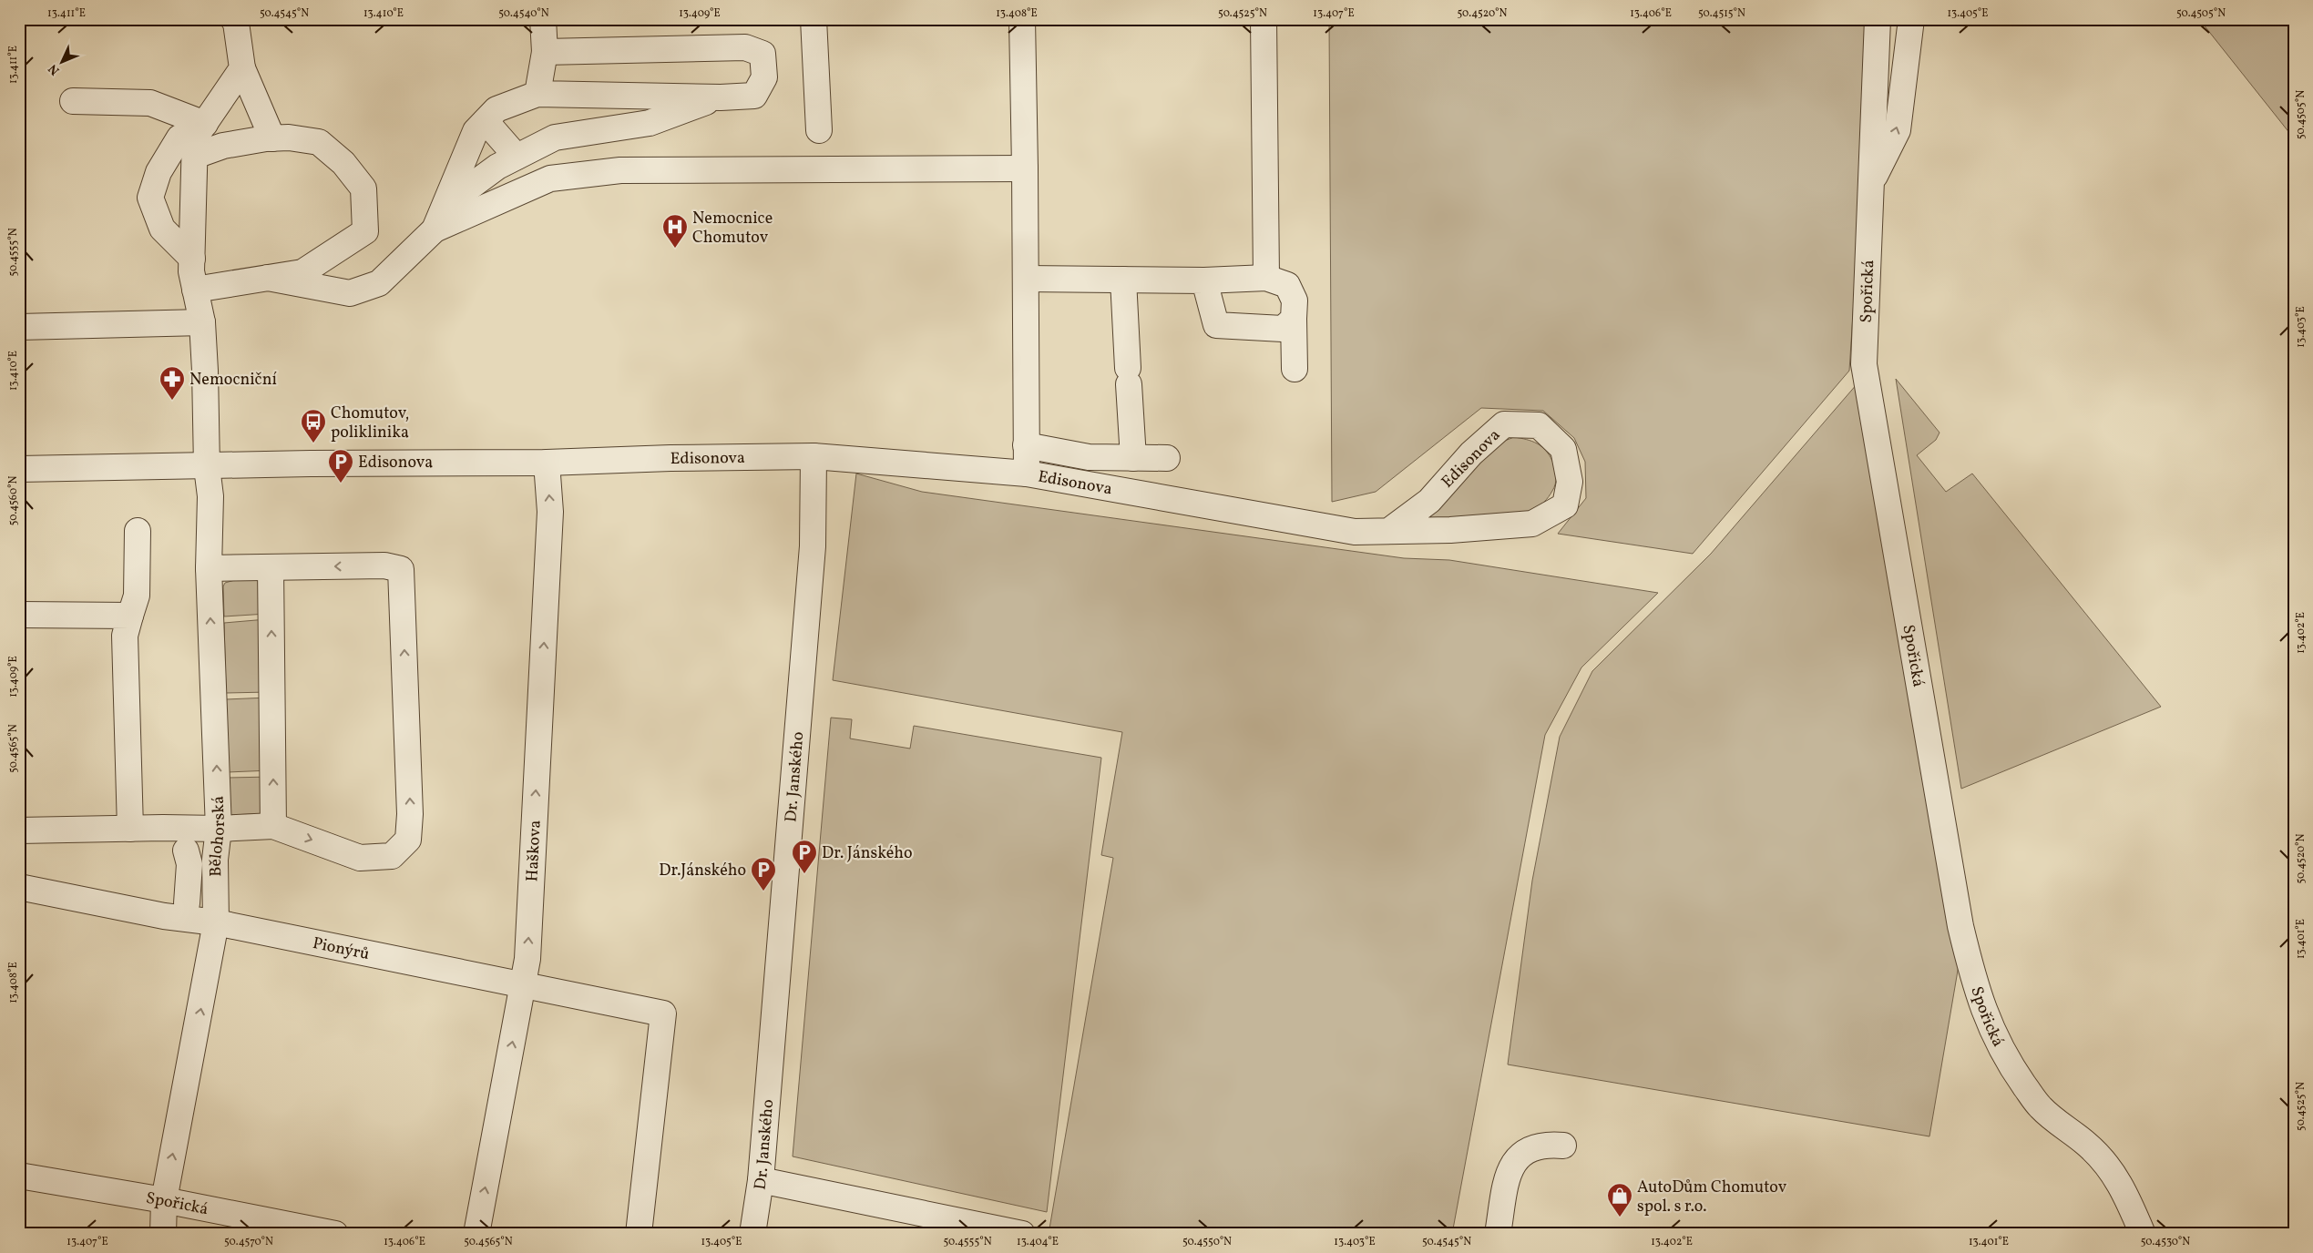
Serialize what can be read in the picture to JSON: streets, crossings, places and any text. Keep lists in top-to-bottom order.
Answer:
{
  "streets": {
    "street": [
      "Spořická",
      "Edisonova",
      "Dr. Janského",
      "Bělohorská",
      "Haškova",
      "Pionýrů"
    ]
  },
  "crossings": [
    ["Spořická", "Bělohorská"],
    ["Edisonova", "Dr. Janského"],
    ["Edisonova", "Bělohorská"],
    ["Edisonova", "Haškova"],
    ["Bělohorská", "Pionýrů"],
    ["Haškova", "Pionýrů"]
  ],
  "one_way": ["Haškova"],
  "places": {
    "hospital": ["Nemocnice Chomutov"],
    "pharmacy": ["Nemocniční"],
    "bus stop": ["Chomutov, poliklinika"],
    "parking": ["Edisonova", "Dr. Jánského", "Dr.Jánského"],
    "shop": ["AutoDům Chomutov spol. s r.o."]
  },
  "north": "bottom left",
  "coordinates": [
    "13.411°E",
    "50.4545°N",
    "13.410°E",
    "50.4540°N",
    "13.409°E",
    "13.408°E",
    "50.4525°N",
    "13.407°E",
    "50.4520°N",
    "13.406°E",
    "50.4515°N",
    "13.405°E",
    "50.4505°N",
    "50.4555°N",
    "13.403°E",
    "50.4560°N",
    "13.402°E",
    "50.4565°N",
    "13.401°E",
    "50.4570°N",
    "13.404°E",
    "50.4550°N",
    "50.4530°N"
  ]
}
